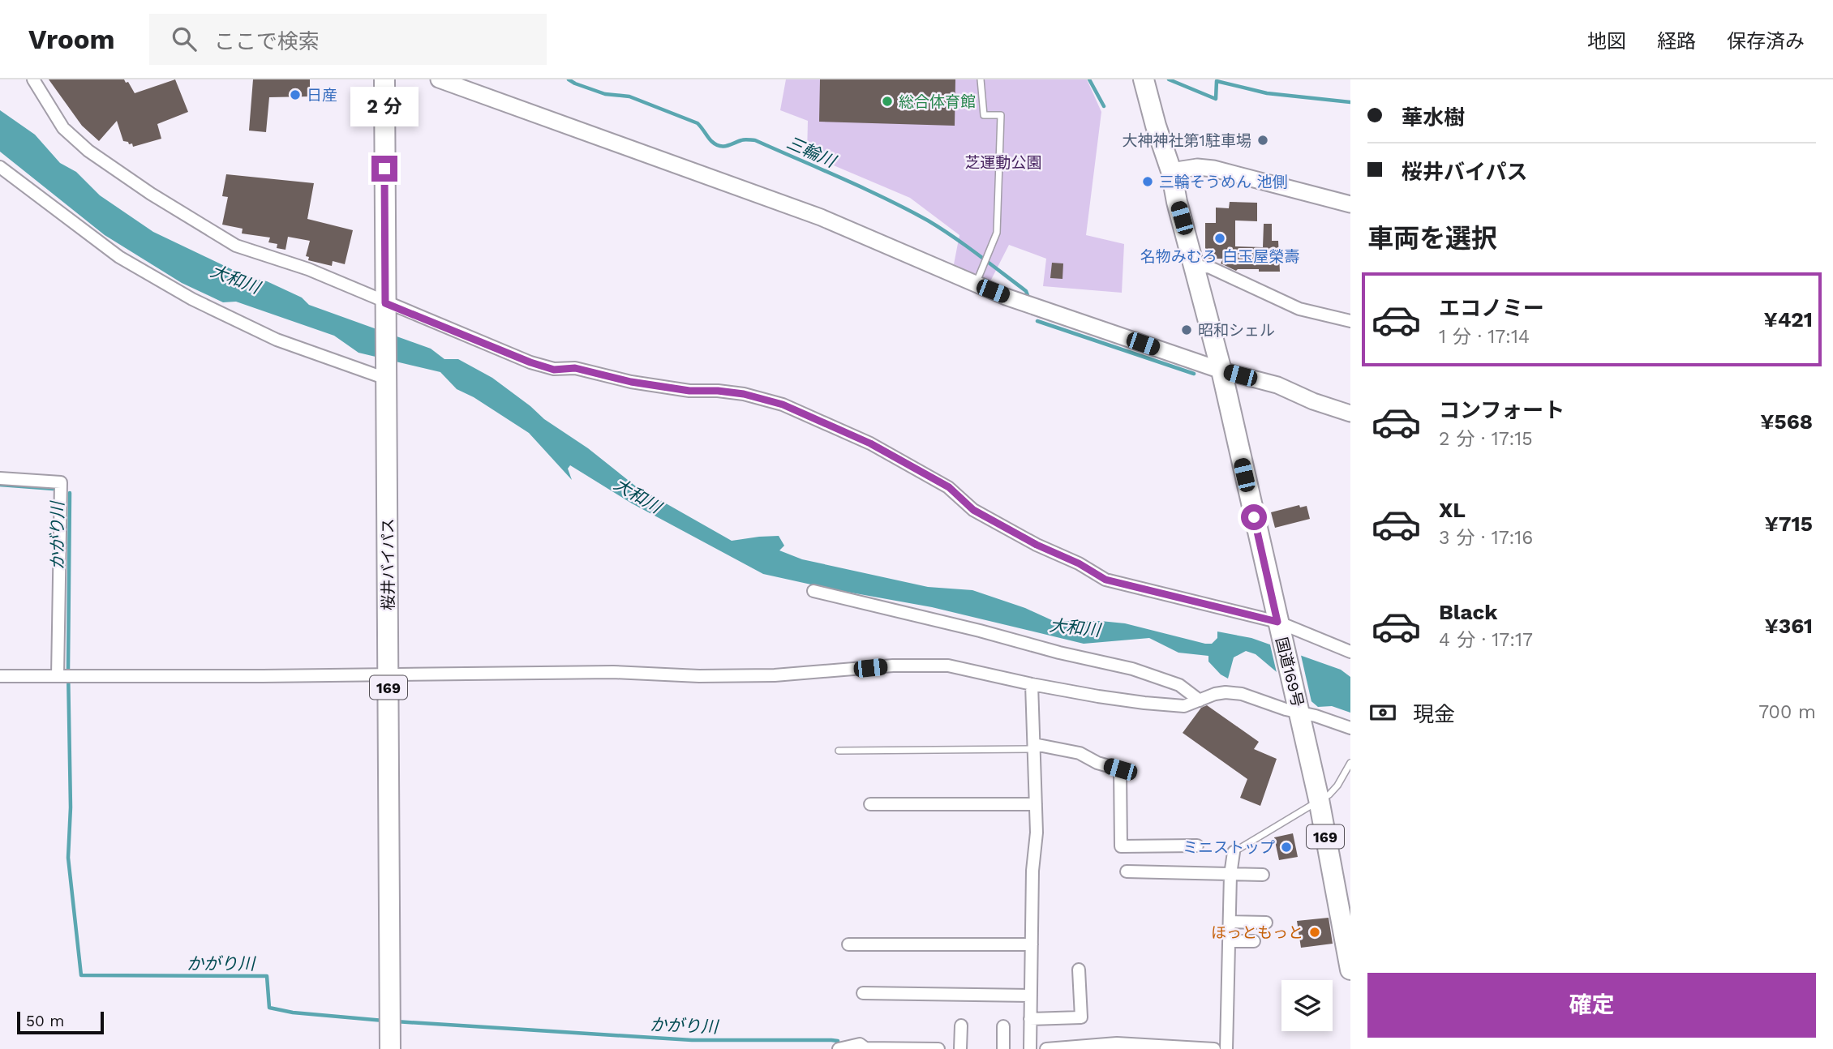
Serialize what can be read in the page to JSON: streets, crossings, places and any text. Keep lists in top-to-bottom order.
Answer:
{
  "streets": {
    "highway": ["桜井バイパス", "国道169号", "169"]
  },
  "water": ["三輪川", "大和川", "かがり川"],
  "parks": ["芝運動公園"],
  "places": [
    "日産",
    "総合体育館",
    "大神神社第1駐車場",
    "三輪そうめん 池側",
    "名物みむろ 白玉屋榮壽",
    "昭和シェル",
    "ミニストップ",
    "ほっともっと"
  ],
  "scale_bar": "50 m",
  "page": {
    "header": "Vroom",
    "search": "ここで検索",
    "nav": ["地図", "経路", "保存済み"],
    "banner": ["華水樹", "桜井バイパス"],
    "bubble": "2 分",
    "heading": "車両を選択",
    "list": [
      {
        "name": "エコノミー",
        "note": "1 分 · 17:14",
        "value": "¥421"
      },
      {
        "name": "コンフォート",
        "note": "2 分 · 17:15",
        "value": "¥568"
      },
      {
        "name": "XL",
        "note": "3 分 · 17:16",
        "value": "¥715"
      },
      {
        "name": "Black",
        "note": "4 分 · 17:17",
        "value": "¥361"
      }
    ],
    "pay": ["現金", "700 m"],
    "buttons": "確定",
    "scale": "50 m"
  }
}
